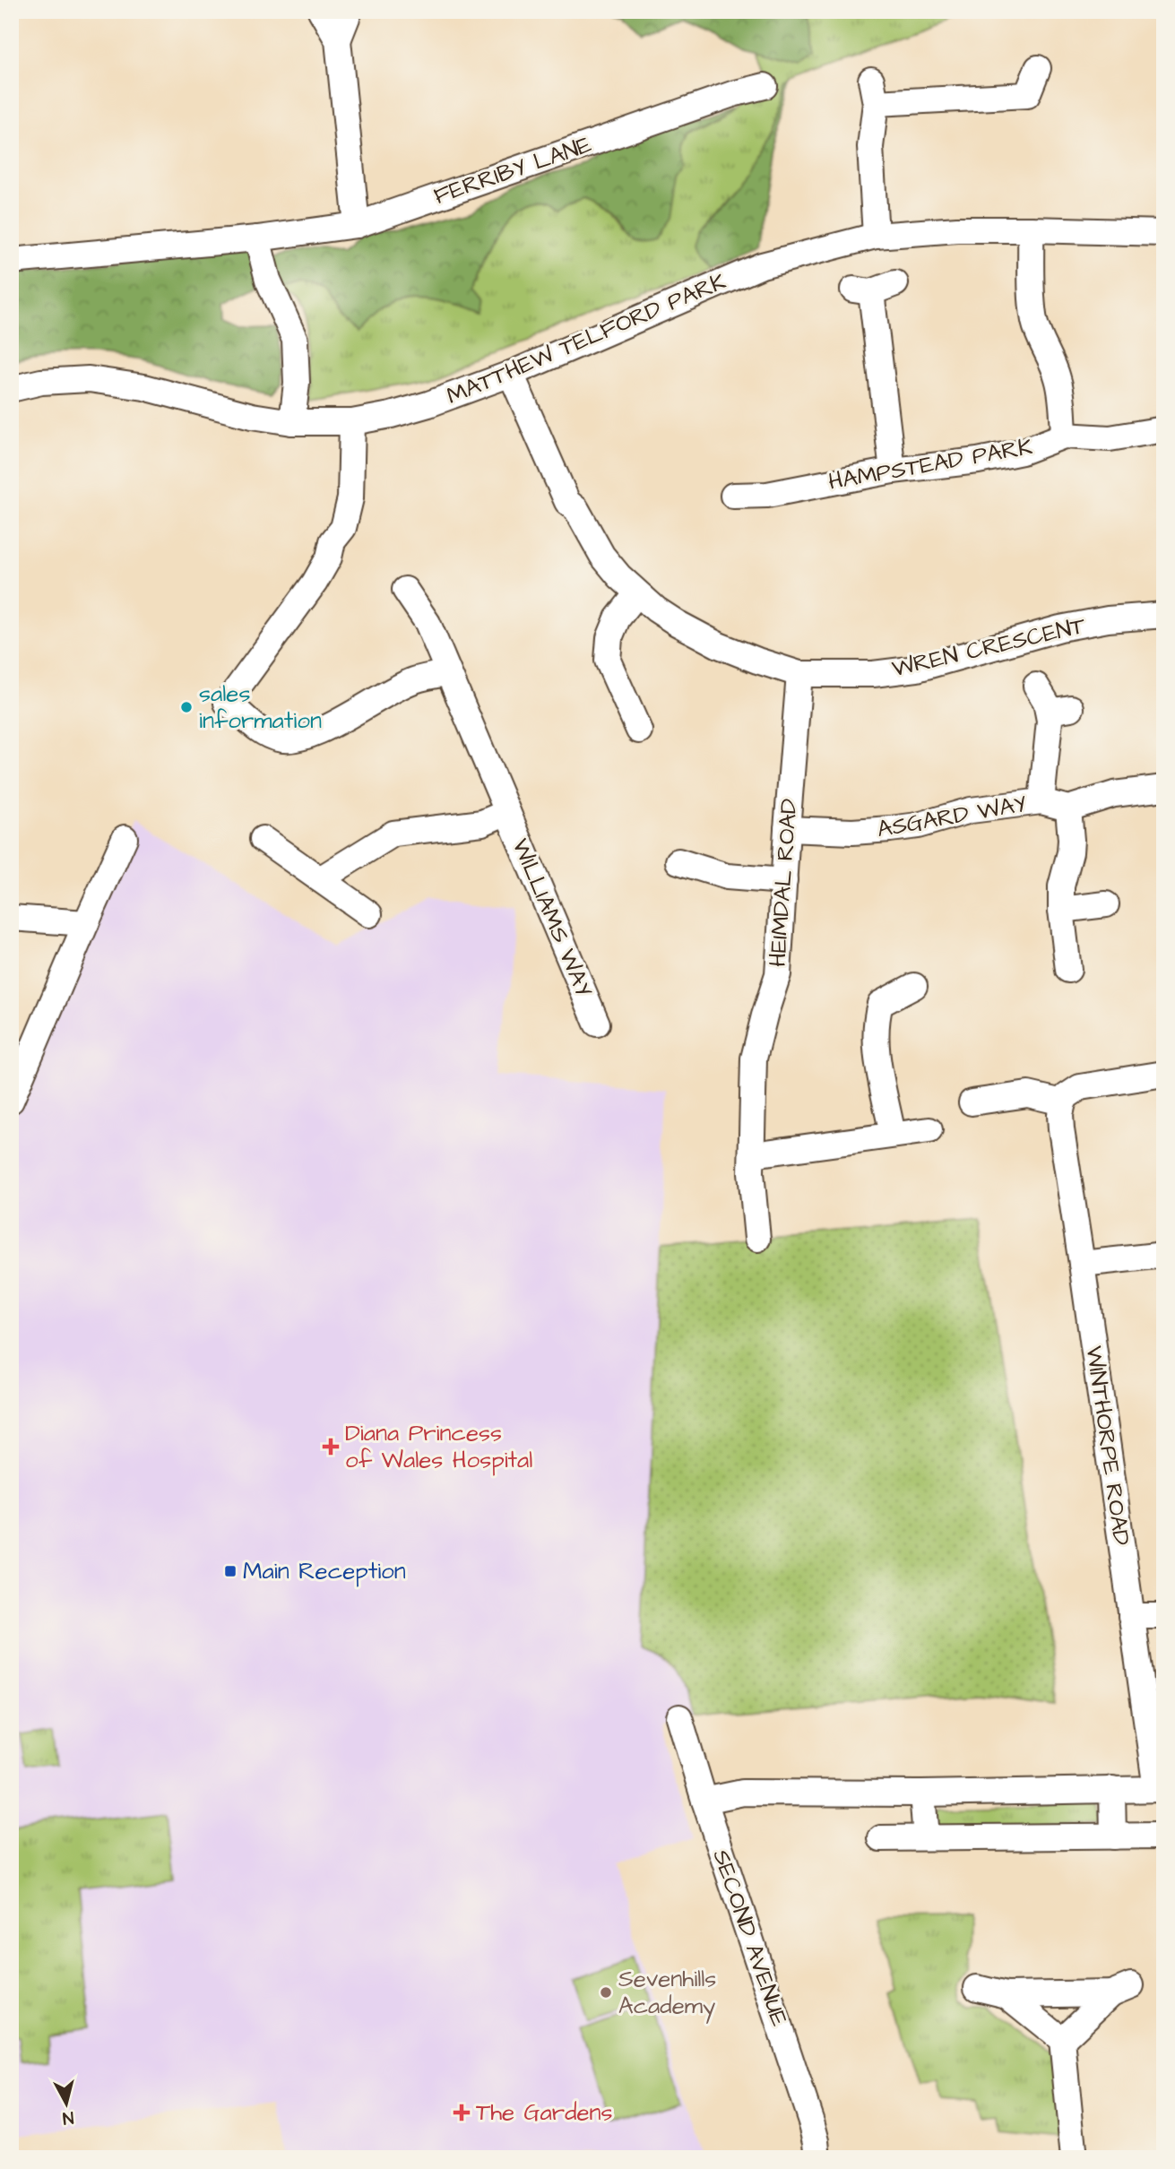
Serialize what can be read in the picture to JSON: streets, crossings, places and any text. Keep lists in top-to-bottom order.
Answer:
{
  "streets": {
    "street": [
      "FERRIBY LANE",
      "MATTHEW TELFORD PARK",
      "HAMPSTEAD PARK",
      "WREN CRESCENT",
      "ASGARD WAY",
      "HEIMDAL ROAD",
      "WILLIAMS WAY",
      "WINTHORPE ROAD",
      "SECOND AVENUE"
    ]
  },
  "crossings": [
    ["MATTHEW TELFORD PARK", "WREN CRESCENT"],
    ["WREN CRESCENT", "HEIMDAL ROAD"],
    ["ASGARD WAY", "HEIMDAL ROAD"]
  ],
  "places": {
    "other": ["sales information", "Sevenhills Academy"],
    "health": ["Diana Princess of Wales Hospital", "The Gardens"],
    "transit": ["Main Reception"]
  },
  "north": "bottom"
}
